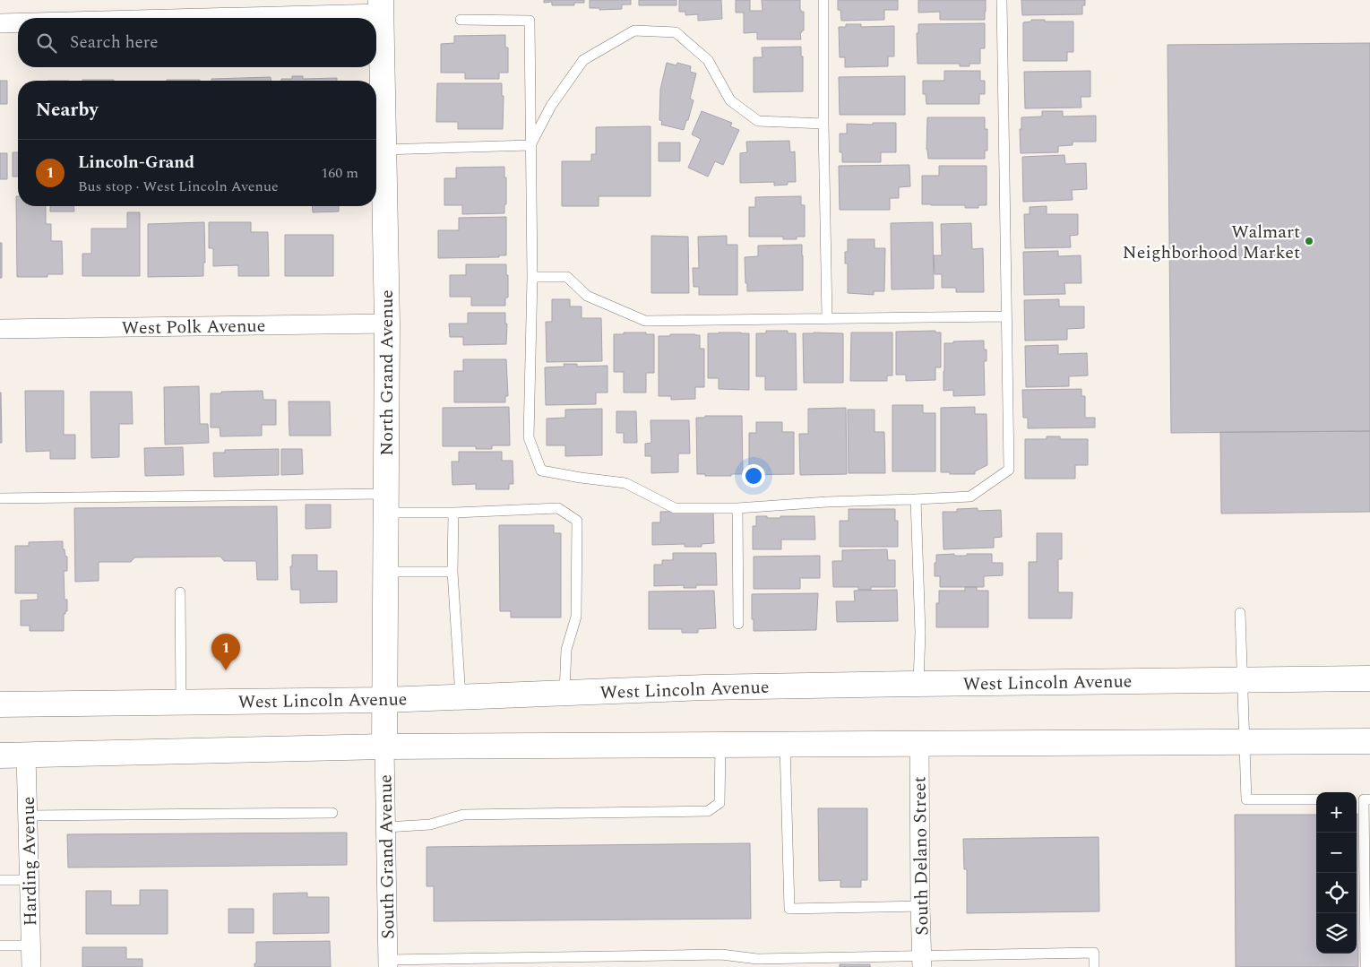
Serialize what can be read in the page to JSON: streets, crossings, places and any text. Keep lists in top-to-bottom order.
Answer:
{
  "streets": {
    "main road": ["North Grand Avenue", "West Lincoln Avenue"],
    "street": [
      "West Polk Avenue",
      "South Delano Street",
      "South Grand Avenue",
      "Harding Avenue"
    ]
  },
  "crossings": [
    ["West Polk Avenue", "North Grand Avenue"],
    ["North Grand Avenue", "West Lincoln Avenue"],
    ["North Grand Avenue", "South Grand Avenue"]
  ],
  "places": ["Walmart Neighborhood Market"],
  "page": {
    "search": "Search here",
    "heading": "Nearby",
    "list": [
      {
        "mark": "1",
        "name": "Lincoln-Grand",
        "note": "Bus stop · West Lincoln Avenue",
        "value": "160 m"
      }
    ],
    "pins": "1",
    "map_buttons": ["+", "−"]
  }
}
